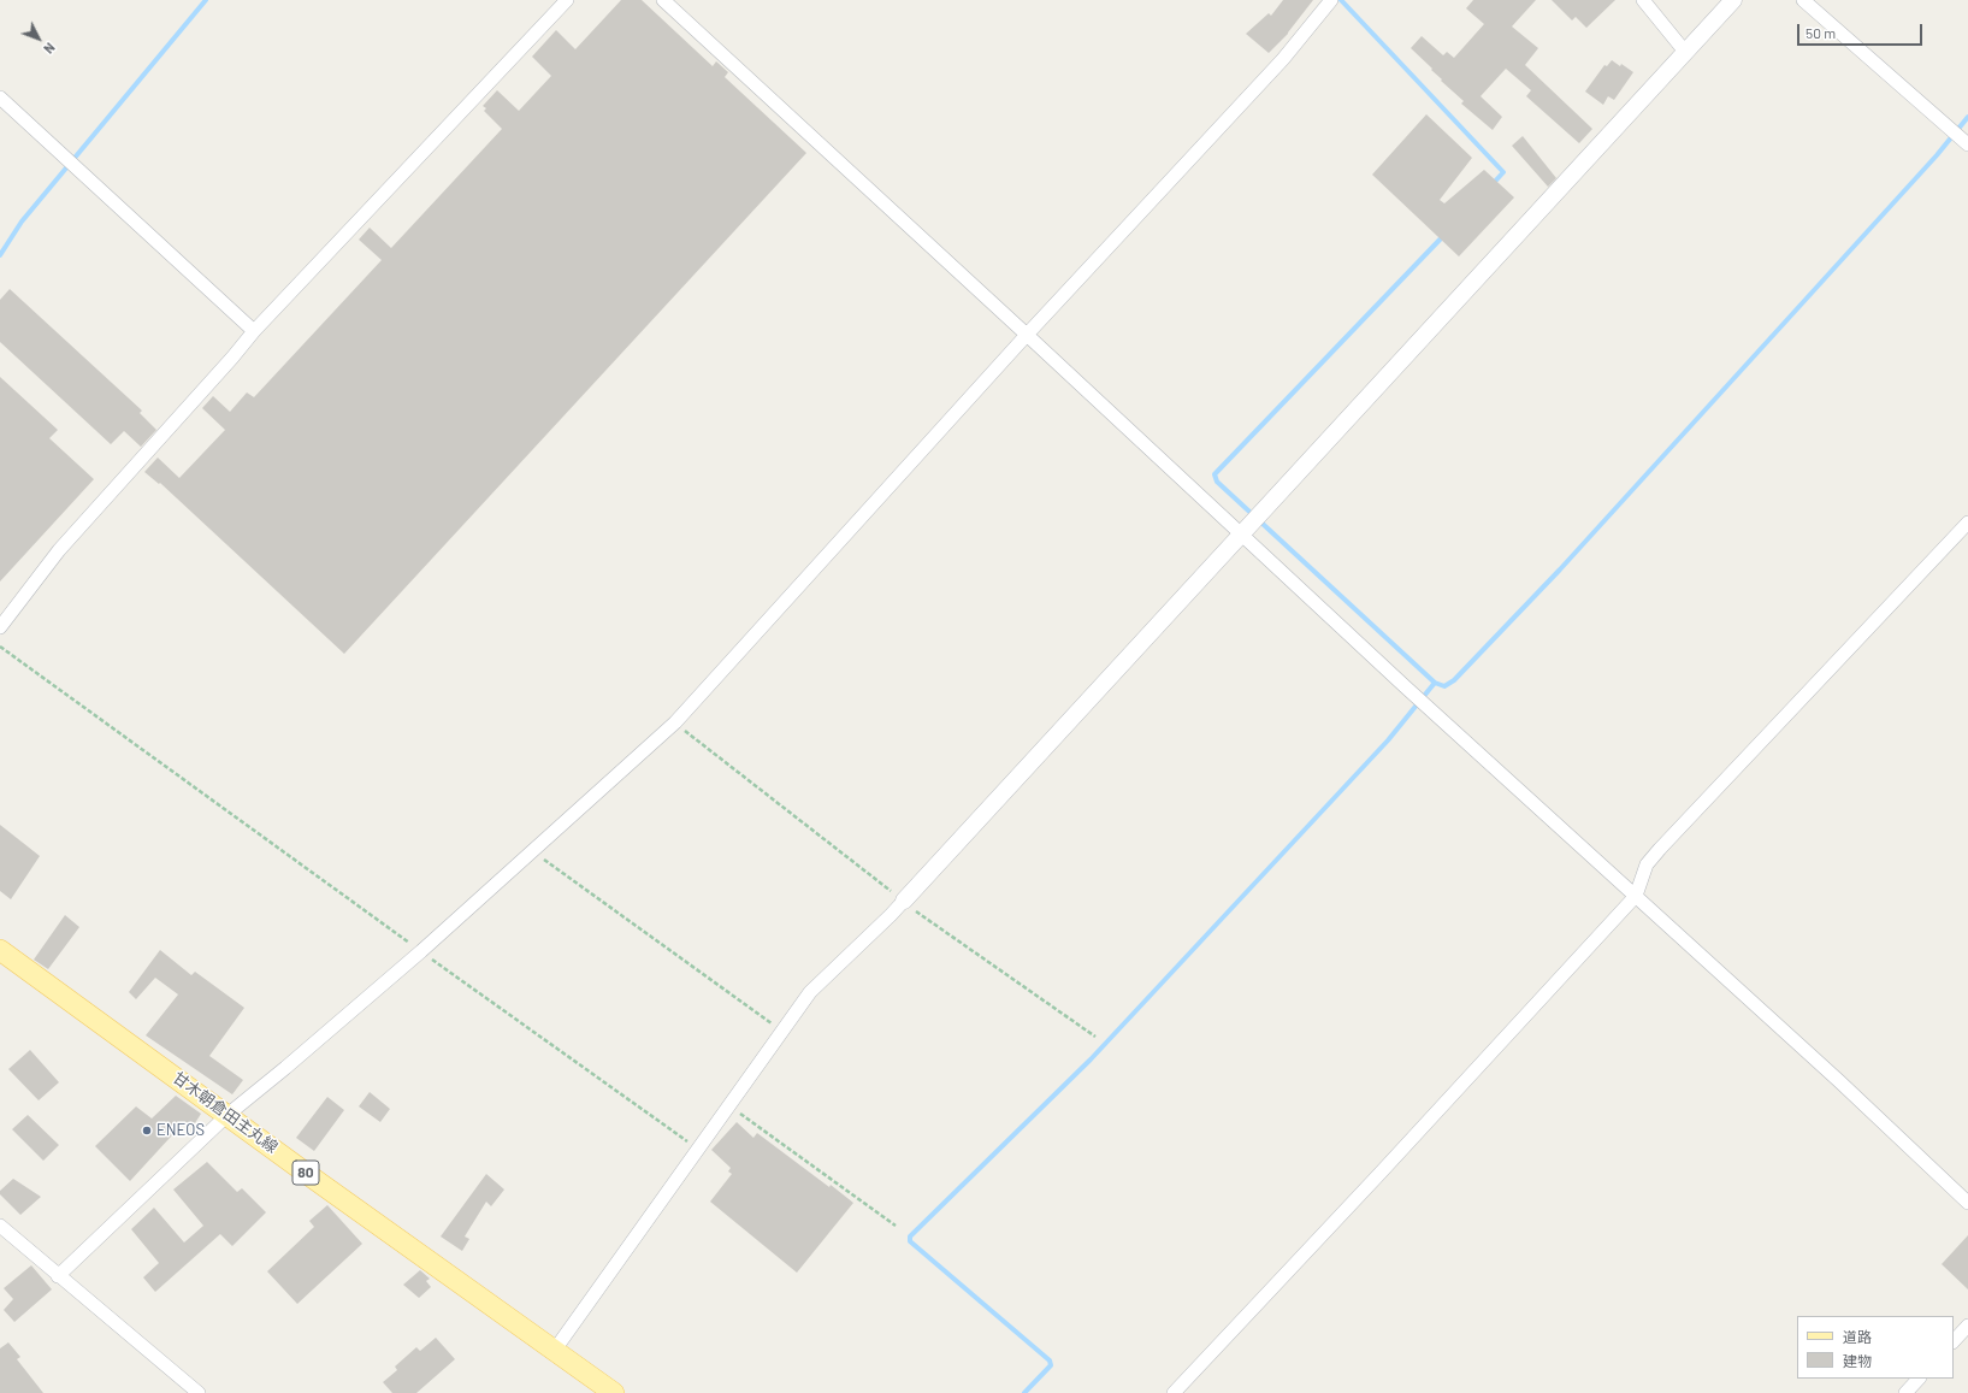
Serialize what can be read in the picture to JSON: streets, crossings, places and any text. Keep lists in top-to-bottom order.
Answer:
{
  "streets": {
    "main road": ["甘木朝倉田主丸線", "80"]
  },
  "places": ["ENEOS"],
  "legend": ["道路", "建物"],
  "scale_bar": "50 m",
  "north": "bottom right"
}
